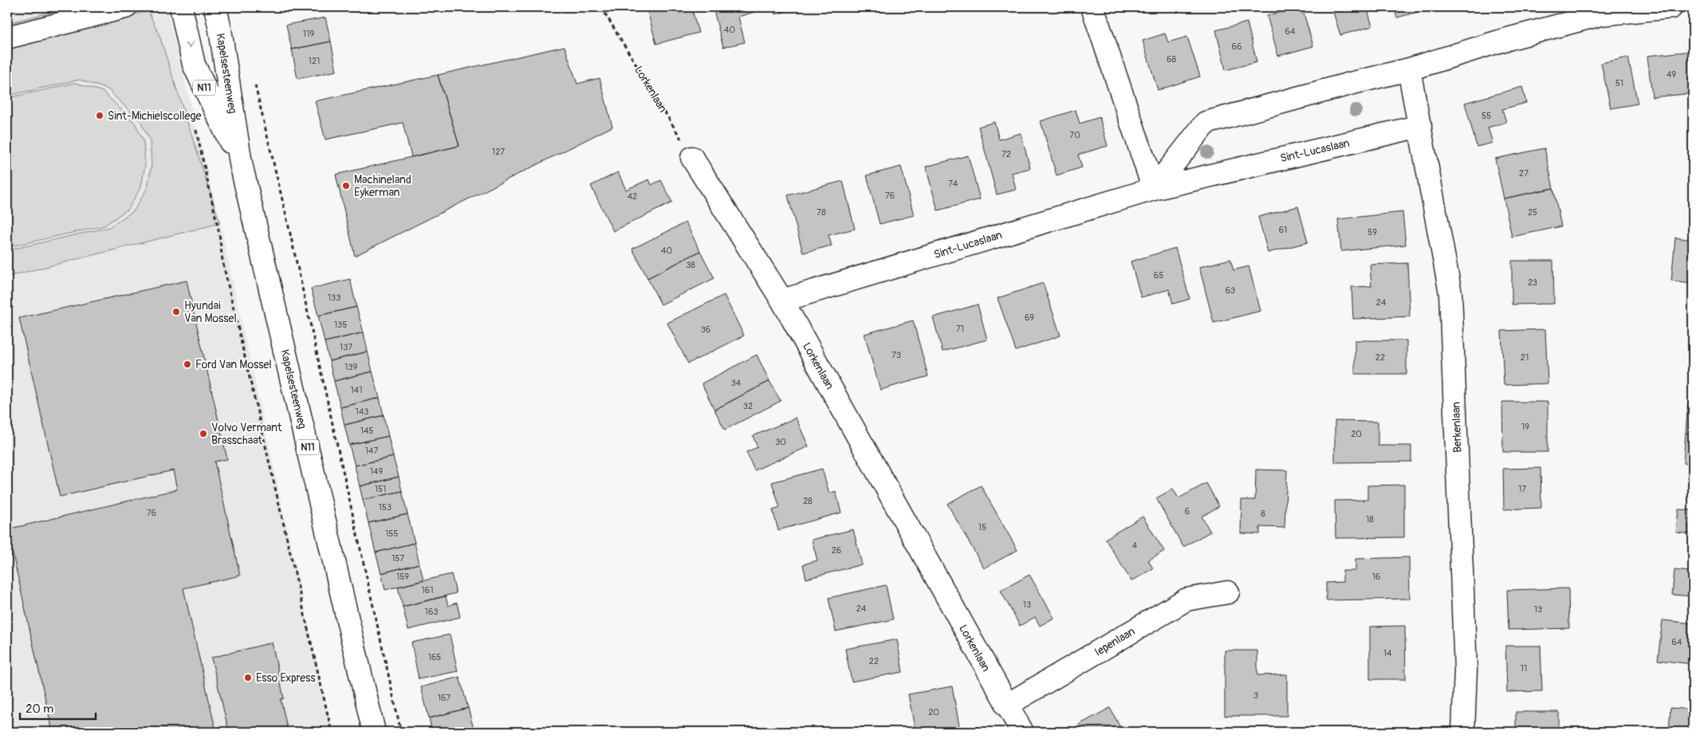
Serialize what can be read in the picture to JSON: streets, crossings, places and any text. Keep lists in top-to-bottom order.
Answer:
{
  "streets": {
    "street": [
      "Kapelsesteenweg",
      "N11",
      "Lorkenlaan",
      "Sint-Lucaslaan",
      "Berkenlaan",
      "Iepenlaan"
    ]
  },
  "crossings": [
    ["Lorkenlaan", "Sint-Lucaslaan"],
    ["Lorkenlaan", "Iepenlaan"],
    ["Sint-Lucaslaan", "Berkenlaan"]
  ],
  "places": [
    "Sint-Michielscollege",
    "Machineland Eykerman",
    "Hyundai Van Mossel",
    "Ford Van Mossel",
    "Volvo Vermant Brasschaat",
    "Esso Express"
  ],
  "house_numbers": [
    "40",
    "64",
    "119",
    "66",
    "68",
    "121",
    "49",
    "51",
    "55",
    "70",
    "127",
    "72",
    "27",
    "74",
    "76",
    "42",
    "78",
    "25",
    "61",
    "59",
    "40",
    "38",
    "65",
    "23",
    "63",
    "133",
    "24",
    "69",
    "135",
    "71",
    "36",
    "137",
    "73",
    "22",
    "21",
    "139",
    "34",
    "141",
    "32",
    "143",
    "19",
    "145",
    "20",
    "30",
    "147",
    "149",
    "151",
    "17",
    "28",
    "153",
    "6",
    "76",
    "8",
    "18",
    "15",
    "155",
    "4",
    "26",
    "157",
    "159",
    "16",
    "161",
    "13",
    "24",
    "13",
    "163",
    "64",
    "14",
    "165",
    "22",
    "11",
    "3",
    "167",
    "20"
  ],
  "scale_bar": "20 m"
}
